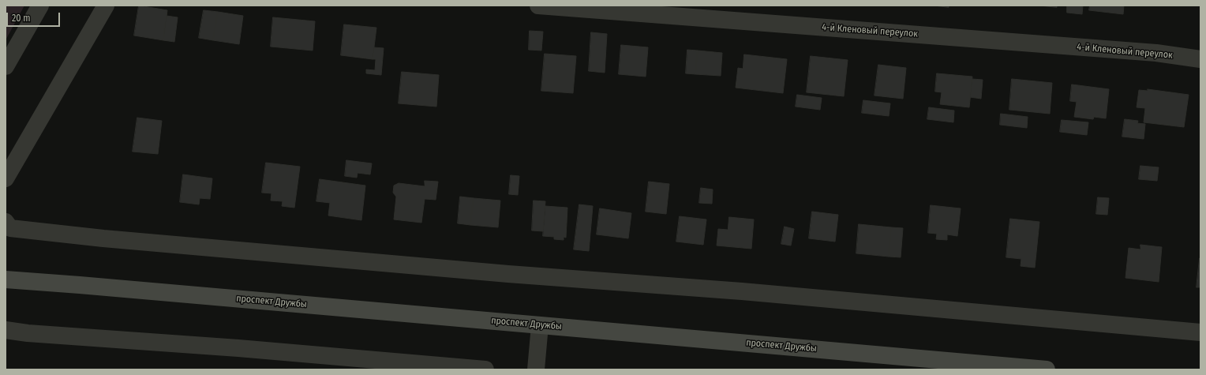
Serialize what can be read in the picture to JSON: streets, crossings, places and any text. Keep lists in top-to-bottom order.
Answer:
{
  "streets": {
    "main road": ["проспект Дружбы"],
    "street": ["4-й Кленовый переулок"]
  },
  "scale_bar": "20 m"
}
